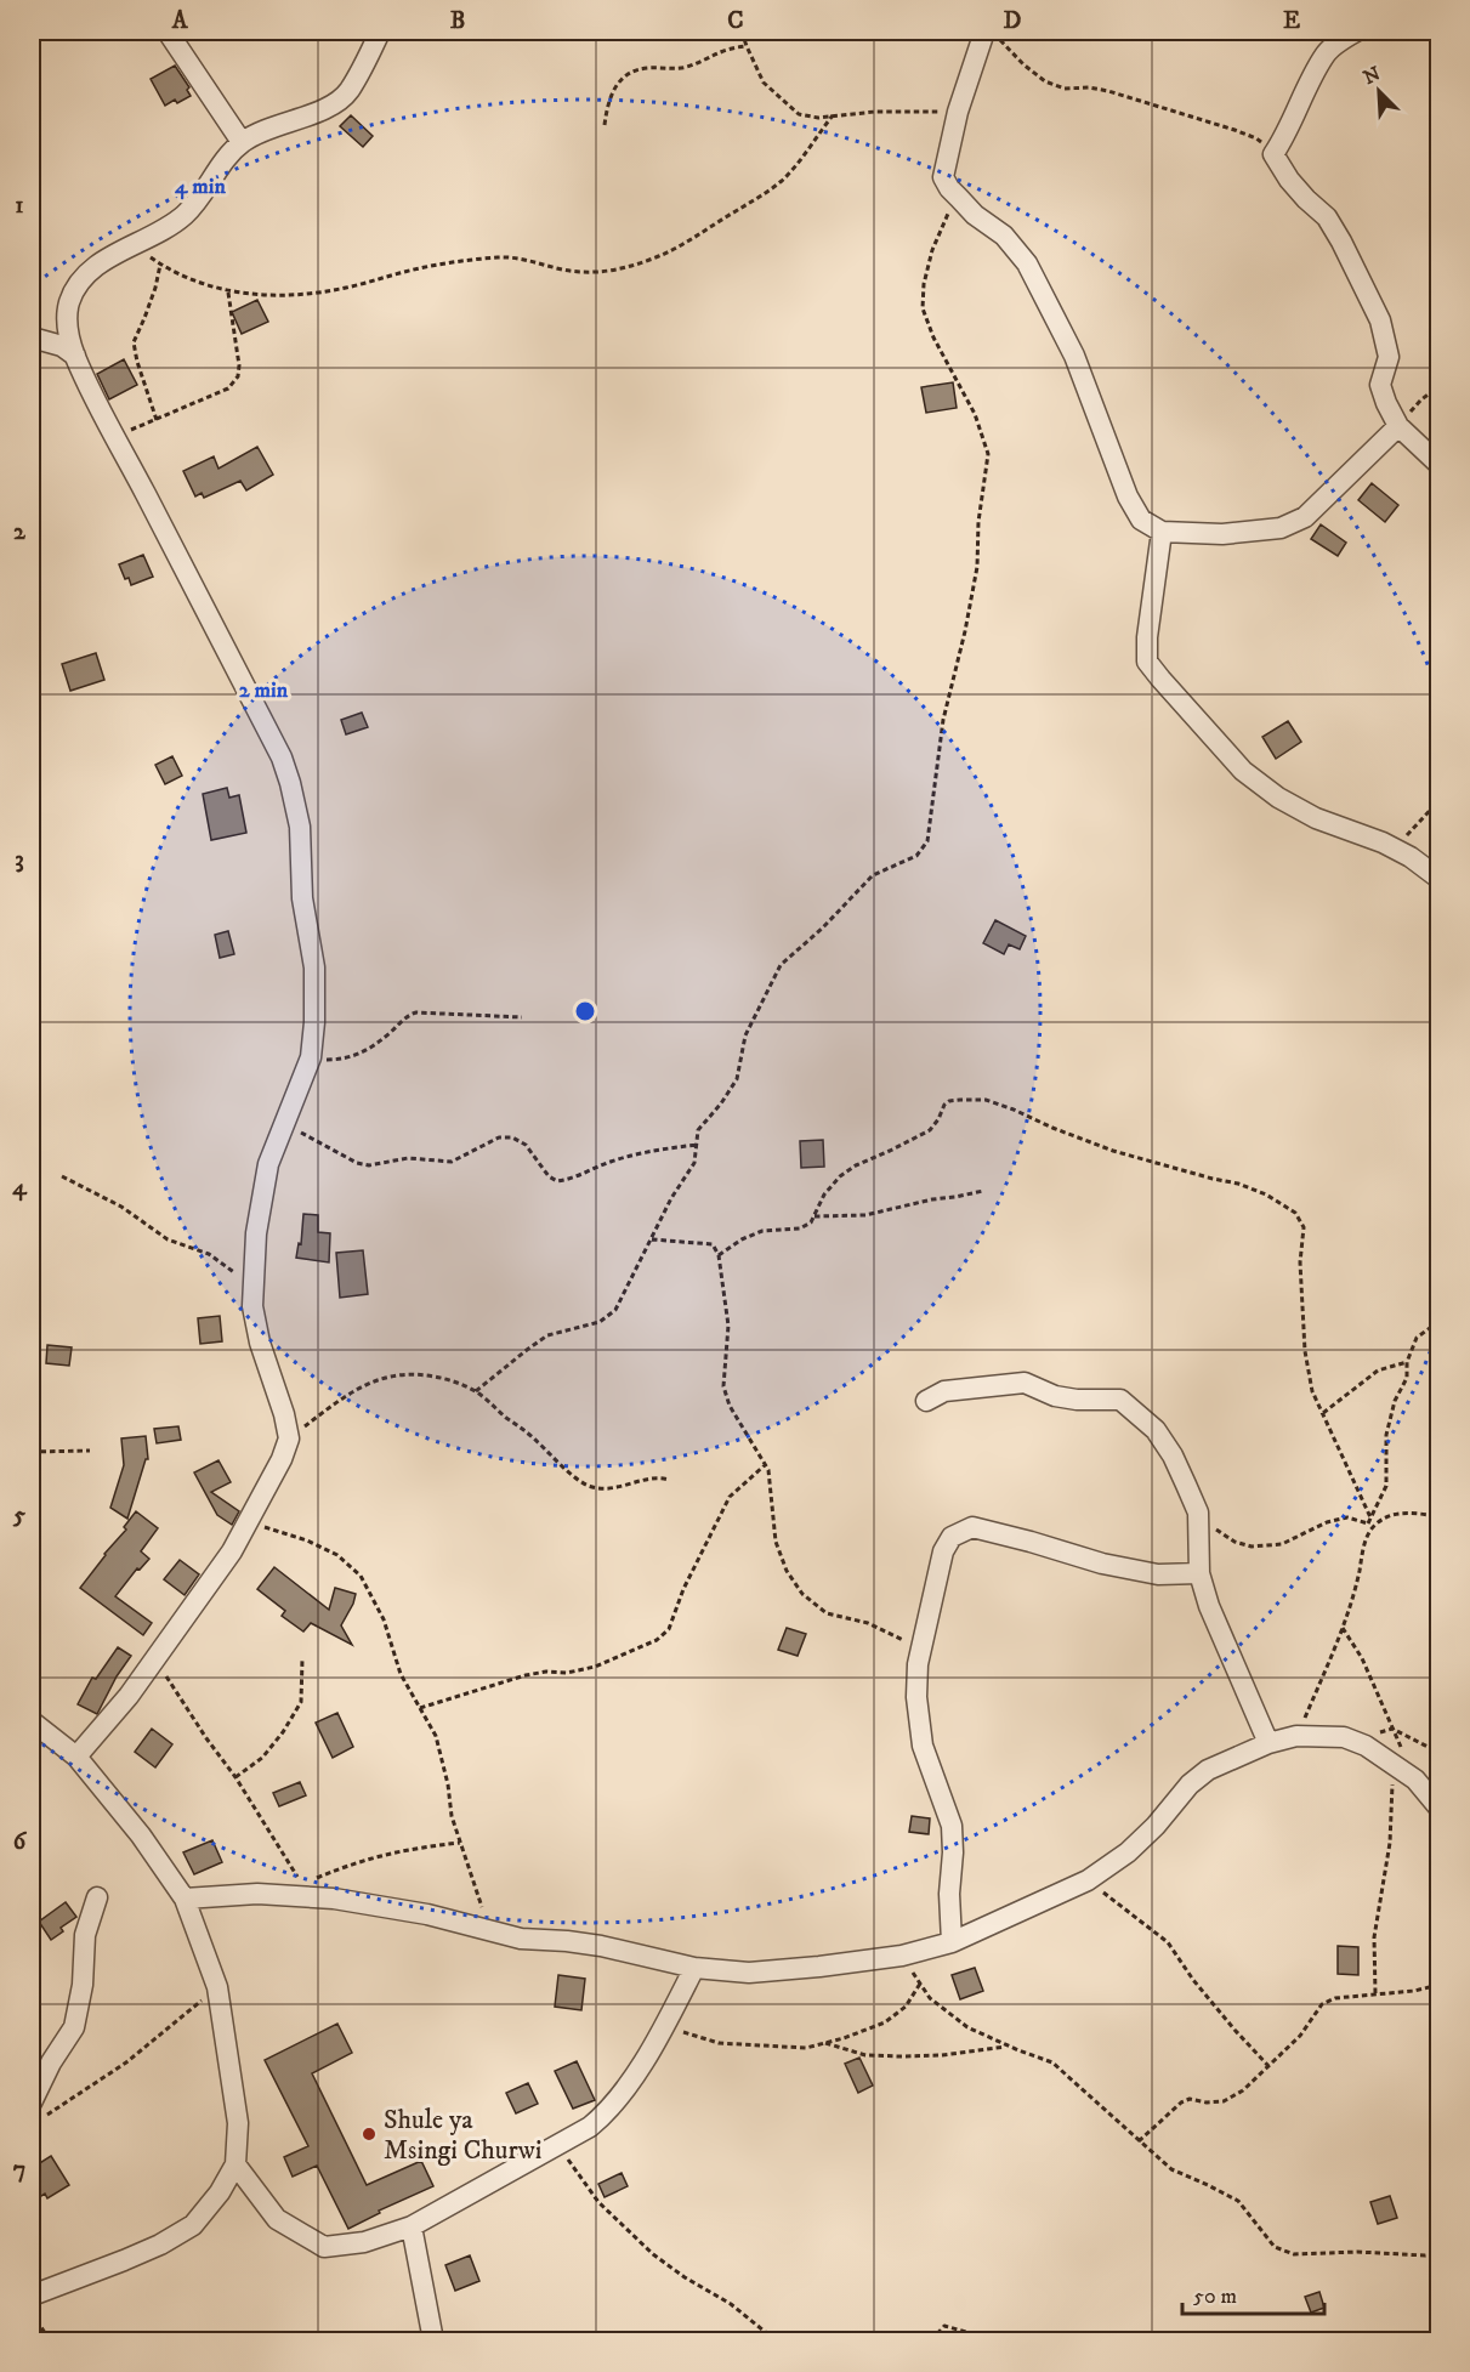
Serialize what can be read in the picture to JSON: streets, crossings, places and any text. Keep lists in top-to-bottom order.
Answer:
{
  "places": ["Shule ya Msingi Churwi"],
  "scale_bar": "50 m",
  "north": "top left",
  "grid": {
    "columns": [
      "A",
      "B",
      "C",
      "D",
      "E"
    ],
    "rows": [
      "1",
      "2",
      "3",
      "4",
      "5",
      "6",
      "7"
    ]
  },
  "rings": ["4 min", "2 min"]
}
